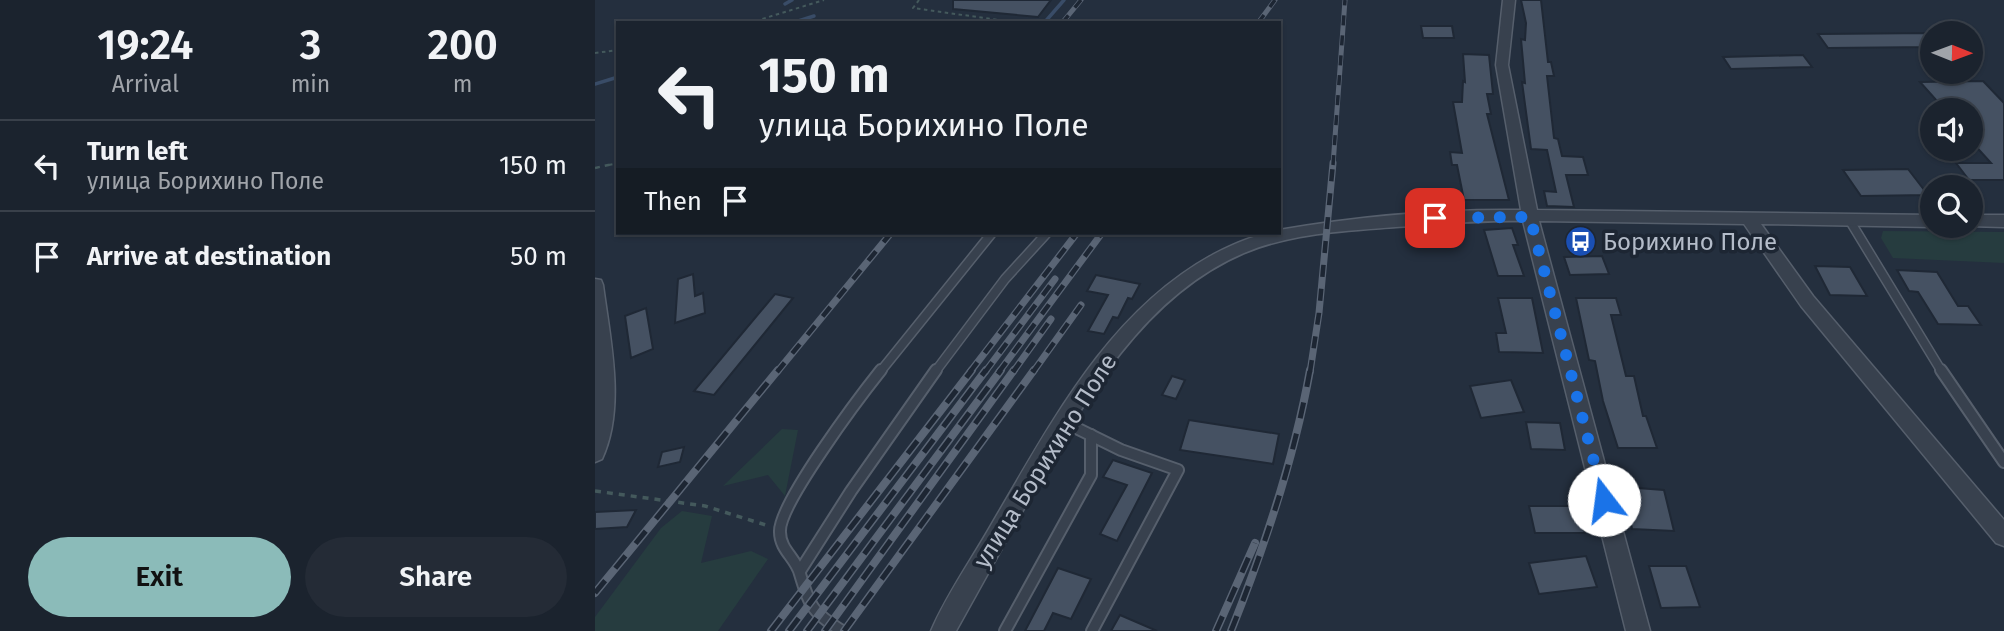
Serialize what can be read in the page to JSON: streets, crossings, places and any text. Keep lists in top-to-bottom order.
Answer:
{
  "streets": {
    "street": ["улица Борихино Поле"]
  },
  "places": {
    "bus stop": ["Борихино Поле"]
  },
  "north": "right",
  "page": {
    "eta": [
      "19:24",
      "Arrival",
      "3",
      "min",
      "200",
      "m"
    ],
    "turn": ["150 m", "улица Борихино Поле"],
    "list": [
      {
        "name": "Turn left",
        "note": "улица Борихино Поле",
        "value": "150 m"
      },
      {
        "name": "Arrive at destination",
        "value": "50 m"
      }
    ],
    "then": "Then",
    "buttons": ["Exit", "Share"]
  }
}
